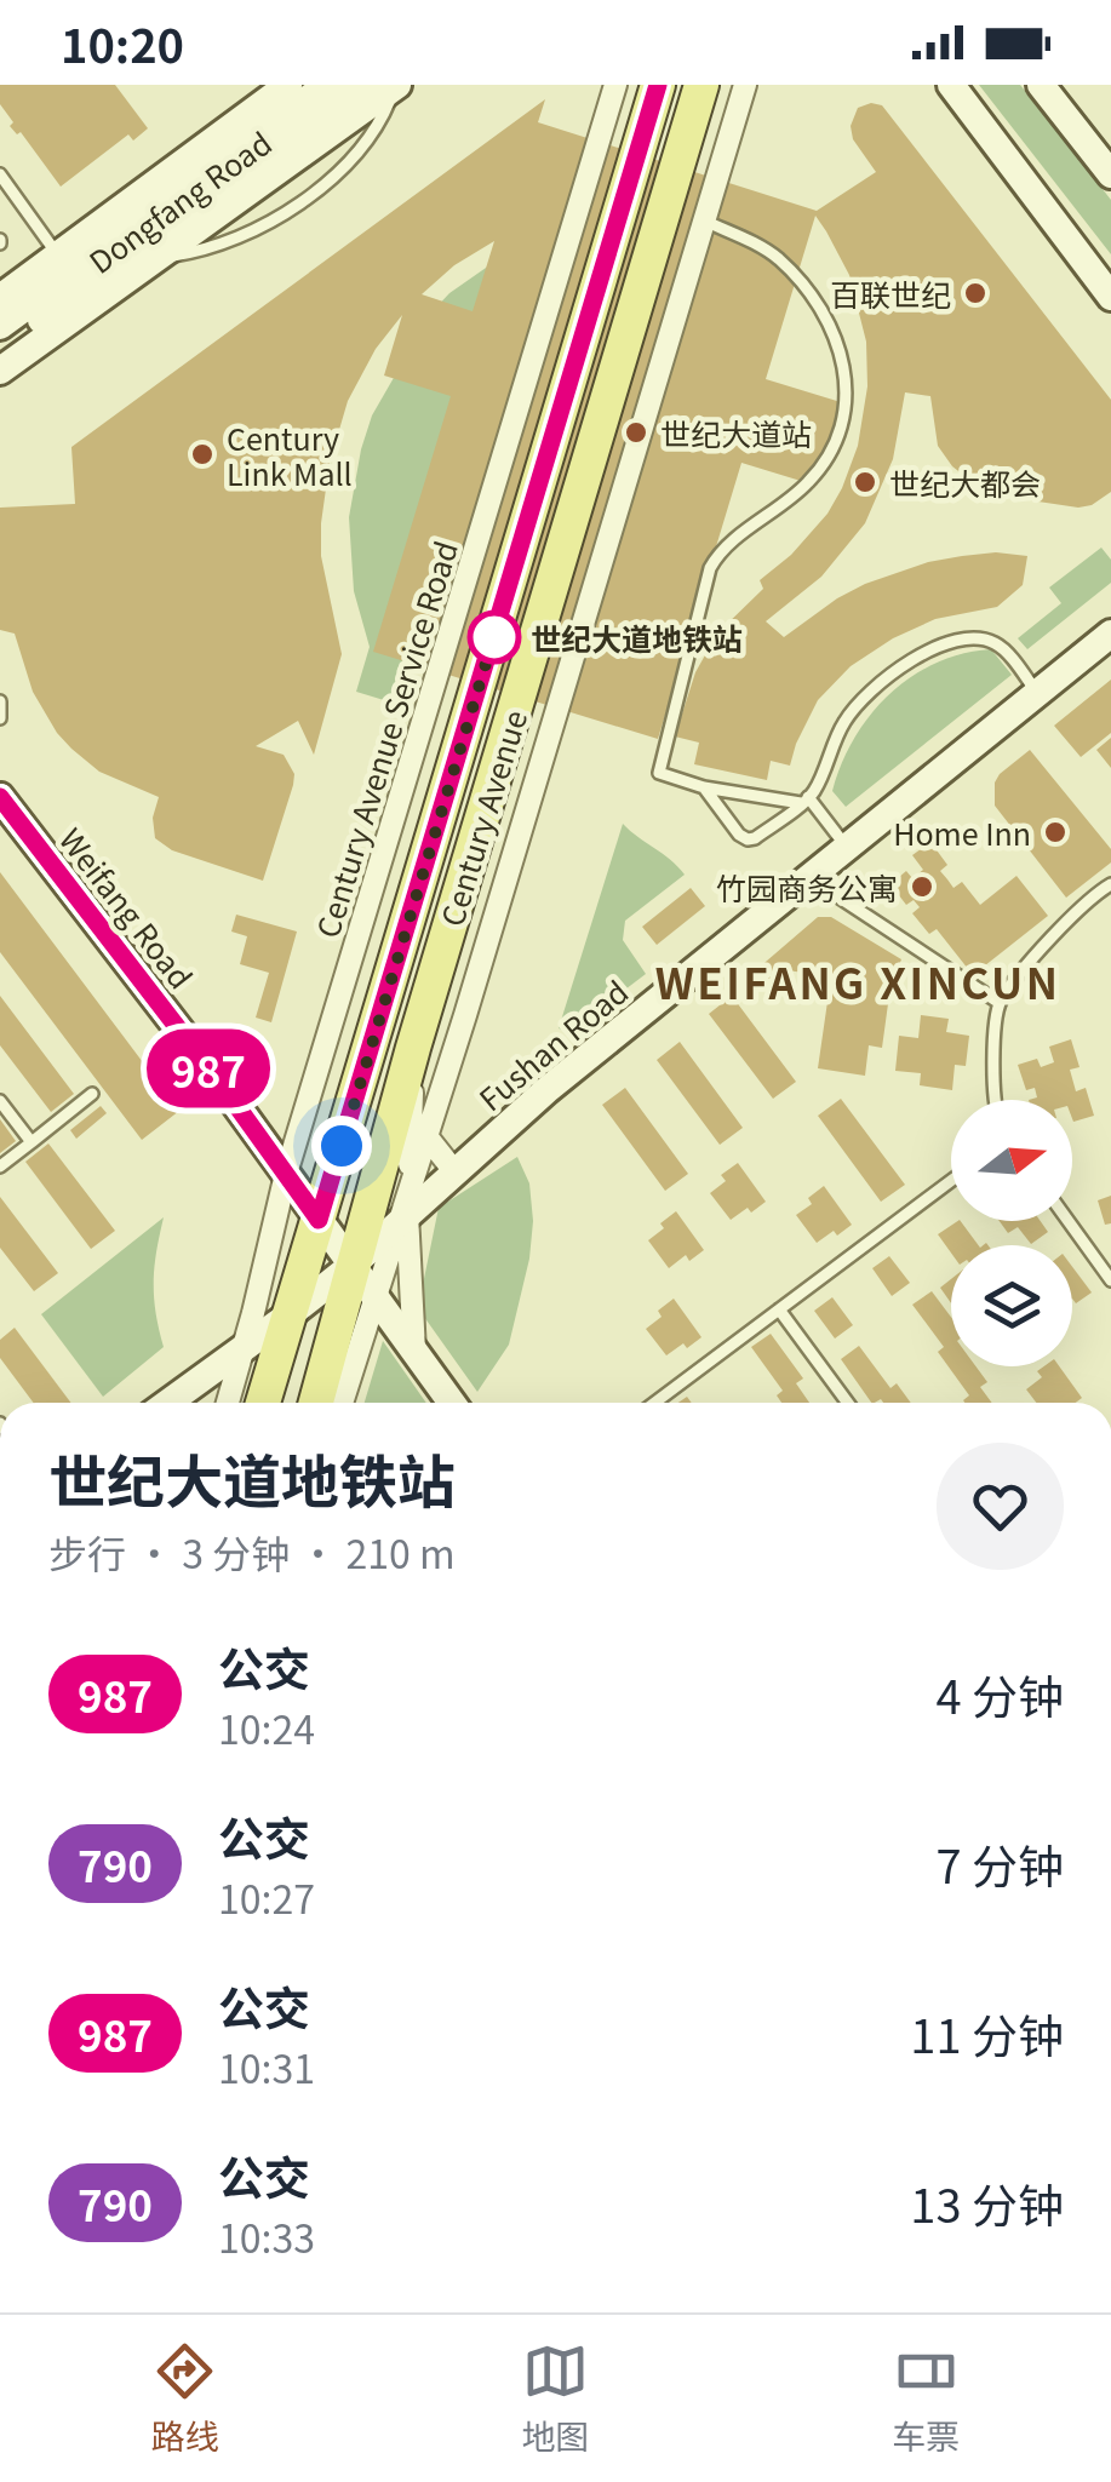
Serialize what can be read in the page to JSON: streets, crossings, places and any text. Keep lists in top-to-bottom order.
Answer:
{
  "streets": {
    "main road": [
      "Dongfang Road",
      "Century Avenue",
      "Weifang Road",
      "Fushan Road"
    ],
    "street": ["Century Avenue Service Road"]
  },
  "crossings": [
    ["Century Avenue Service Road", "Weifang Road"],
    ["Century Avenue Service Road", "Fushan Road"],
    ["Century Avenue", "Weifang Road"],
    ["Century Avenue", "Fushan Road"],
    ["Weifang Road", "Fushan Road"]
  ],
  "districts": ["WEIFANG XINCUN"],
  "places": [
    "百联世纪",
    "世纪大道站",
    "Century Link Mall",
    "世纪大都会",
    "世纪大道地铁站",
    "Home Inn",
    "竹园商务公寓"
  ],
  "lines": ["bus line 987"],
  "north": "right",
  "page": {
    "status": "10:20",
    "on_map": "987",
    "heading": ["世纪大道地铁站", "步行 · 3 分钟 · 210 m"],
    "list": [
      {
        "mark": "987",
        "name": "公交",
        "note": "10:24",
        "value": "4 分钟"
      },
      {
        "mark": "790",
        "name": "公交",
        "note": "10:27",
        "value": "7 分钟"
      },
      {
        "mark": "987",
        "name": "公交",
        "note": "10:31",
        "value": "11 分钟"
      },
      {
        "mark": "790",
        "name": "公交",
        "note": "10:33",
        "value": "13 分钟"
      }
    ],
    "tabs": ["路线", "地图", "车票"]
  }
}
